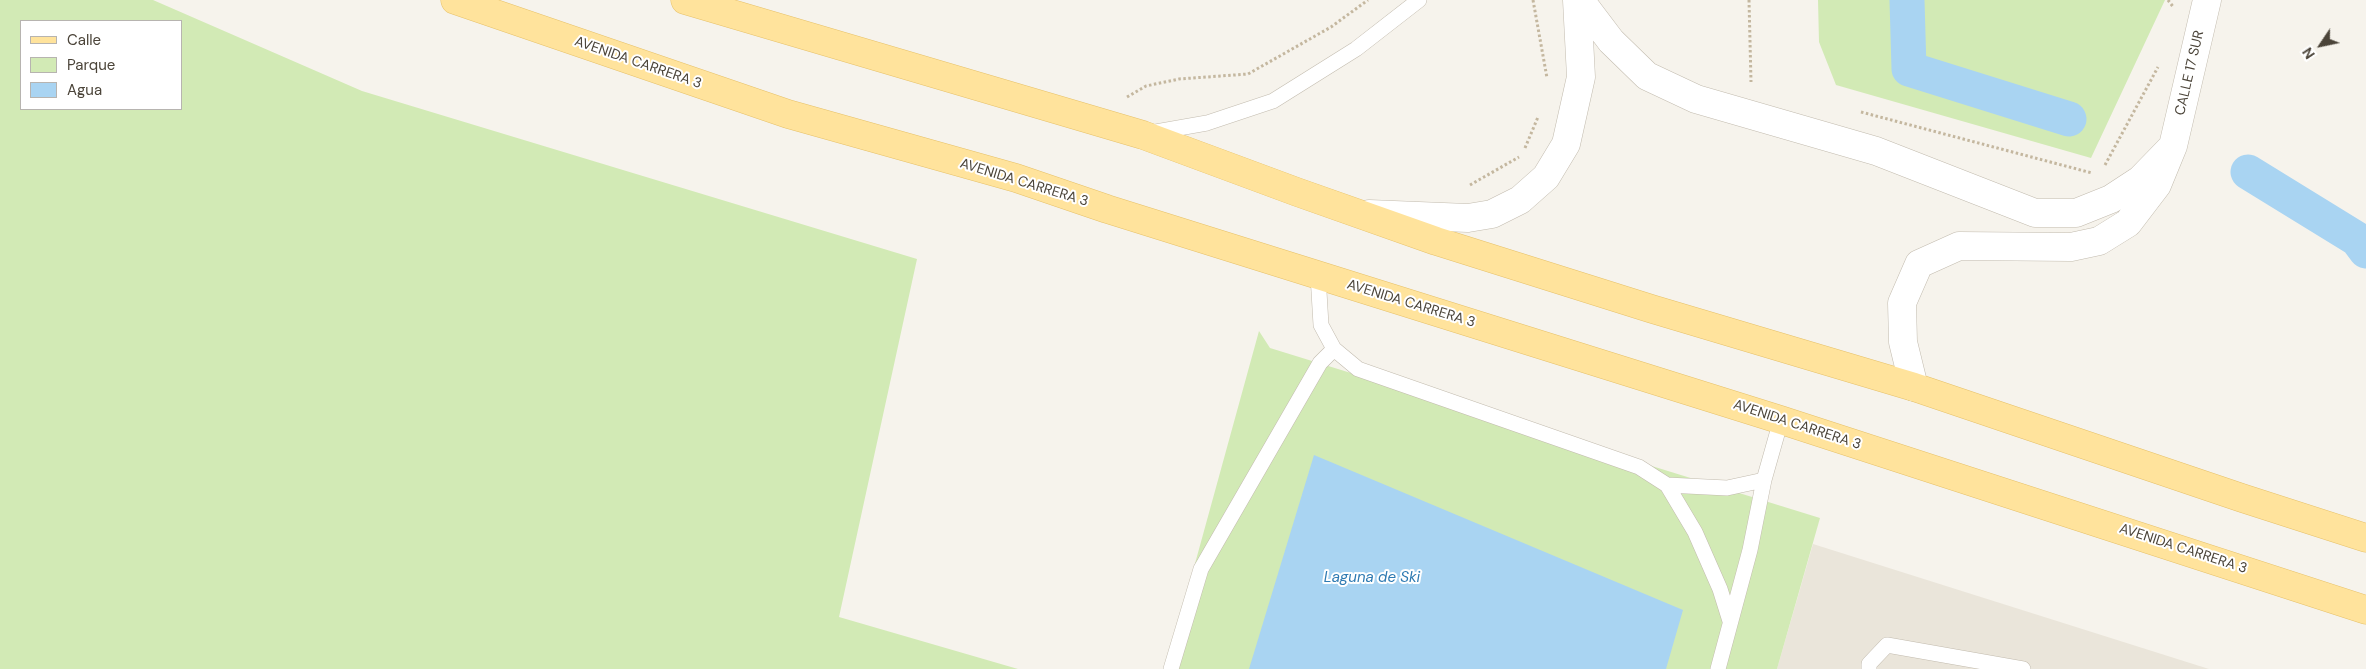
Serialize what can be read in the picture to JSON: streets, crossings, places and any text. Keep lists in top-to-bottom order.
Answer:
{
  "streets": {
    "main road": ["AVENIDA CARRERA 3"],
    "street": ["CALLE 17 SUR"]
  },
  "water": ["Laguna de Ski"],
  "legend": ["Calle", "Parque", "Agua"],
  "north": "bottom left"
}
